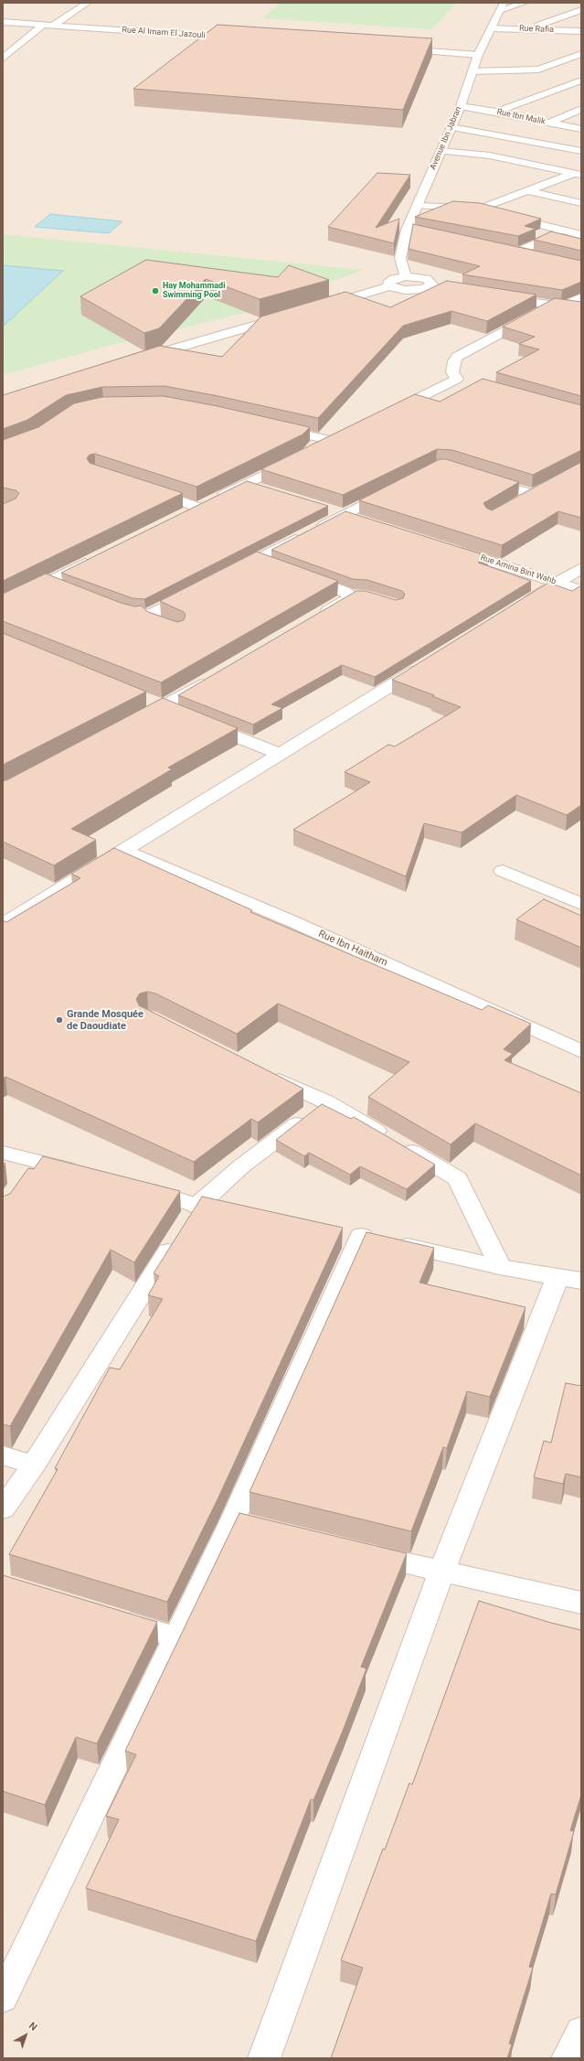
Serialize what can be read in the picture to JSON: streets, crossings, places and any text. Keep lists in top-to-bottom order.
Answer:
{
  "streets": {
    "street": [
      "Rue Rafia",
      "Rue Al Imam El Jazouli",
      "Rue Ibn Malik",
      "Avenue Ibn Jabran",
      "Rue Amina Bint Wahb",
      "Rue Ibn Haitham"
    ]
  },
  "crossings": [
    ["Rue Rafia", "Avenue Ibn Jabran"],
    ["Rue Ibn Malik", "Avenue Ibn Jabran"]
  ],
  "places": ["Hay Mohammadi Swimming Pool", "Grande Mosquée de Daoudiate"],
  "north": "top right"
}
